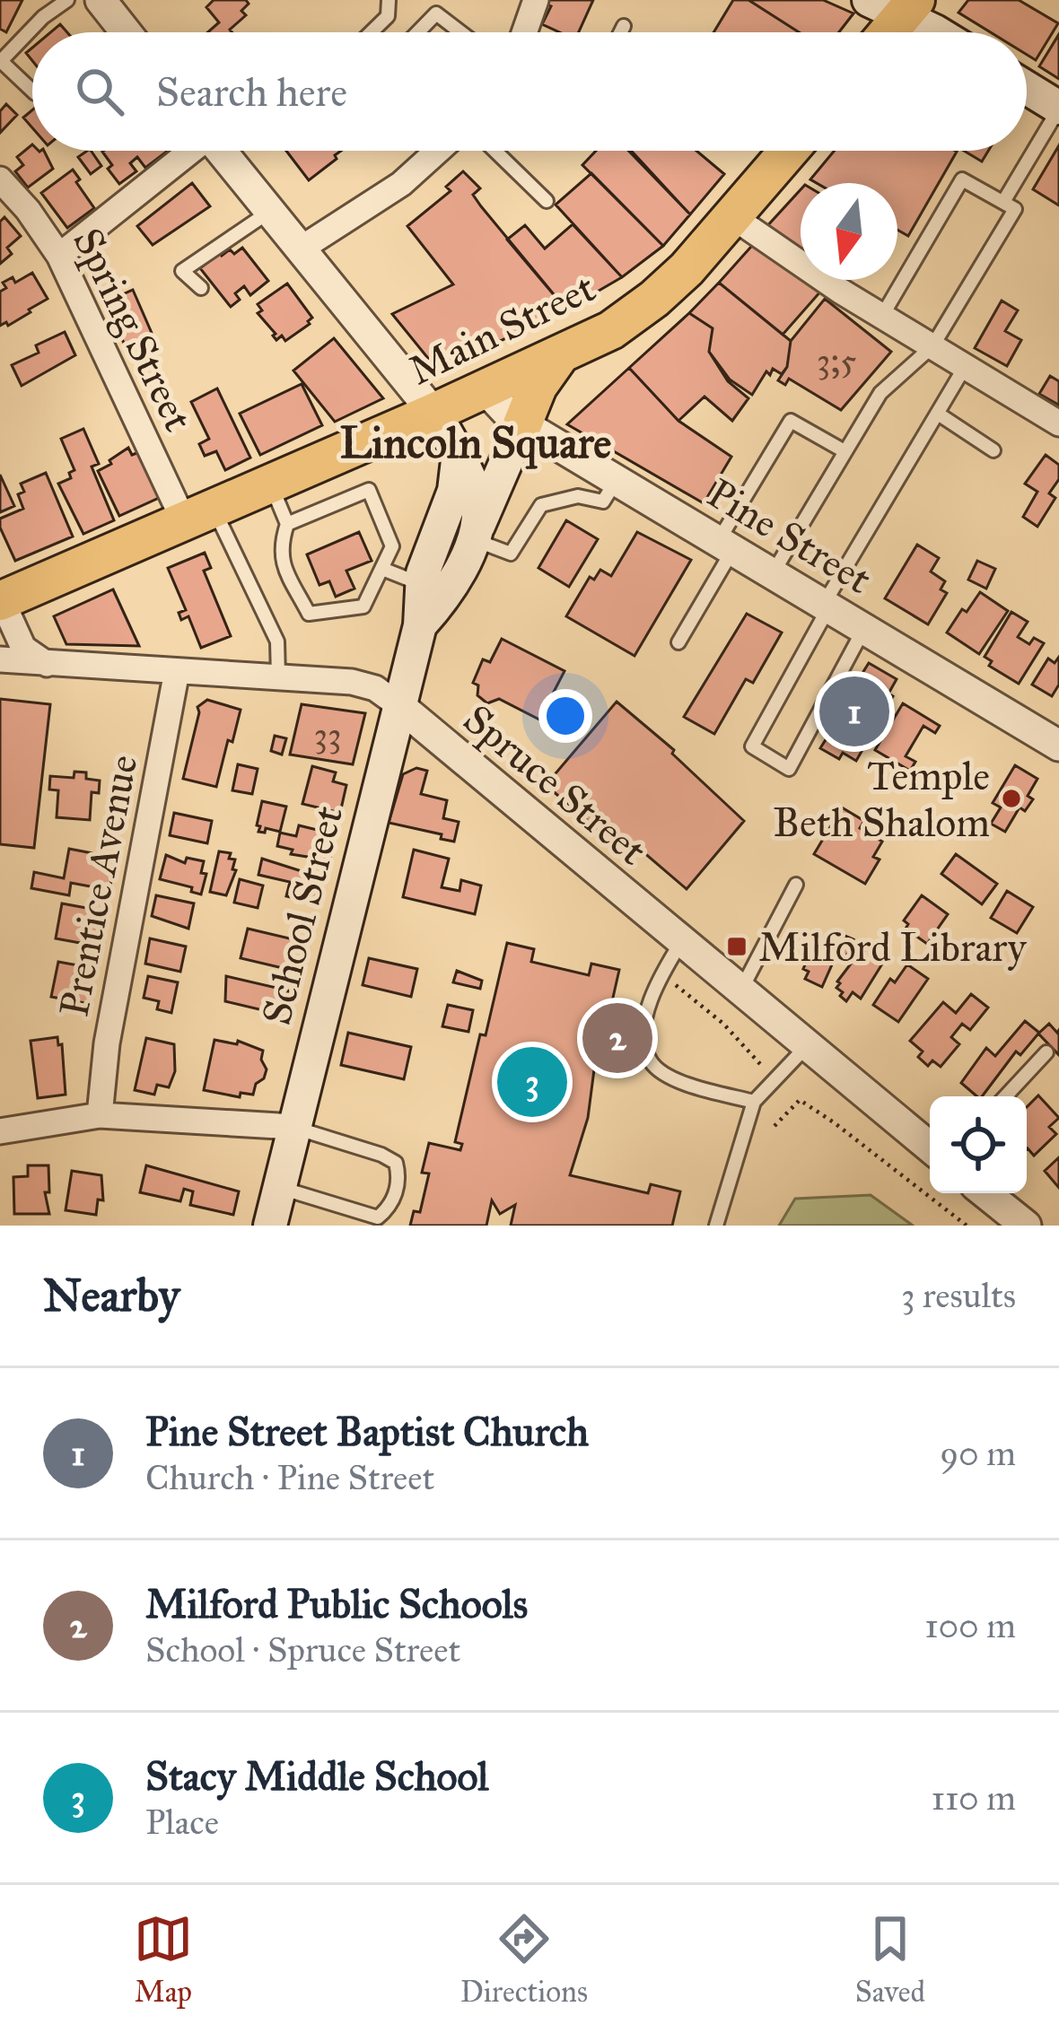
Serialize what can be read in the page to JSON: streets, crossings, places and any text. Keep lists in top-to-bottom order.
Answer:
{
  "streets": {
    "main road": ["Main Street", "School Street"],
    "street": [
      "Spring Street",
      "Pine Street",
      "Spruce Street",
      "Prentice Avenue"
    ]
  },
  "crossings": [
    ["Main Street", "Spring Street"],
    ["Main Street", "Pine Street"],
    ["Main Street", "School Street"],
    ["Spruce Street", "Prentice Avenue"],
    ["Spruce Street", "School Street"]
  ],
  "districts": ["Lincoln Square"],
  "places": {
    "other": ["Temple Beth Shalom"],
    "transit": ["Milford Library"]
  },
  "house_numbers": ["3;5", "33"],
  "north": "bottom",
  "page": {
    "search": "Search here",
    "pins": ["1", "2", "3"],
    "heading": ["Nearby", "3 results"],
    "list": [
      {
        "mark": "1",
        "name": "Pine Street Baptist Church",
        "note": "Church · Pine Street",
        "value": "90 m"
      },
      {
        "mark": "2",
        "name": "Milford Public Schools",
        "note": "School · Spruce Street",
        "value": "100 m"
      },
      {
        "mark": "3",
        "name": "Stacy Middle School",
        "note": "Place",
        "value": "110 m"
      }
    ],
    "nav": ["Map", "Directions", "Saved"]
  }
}
